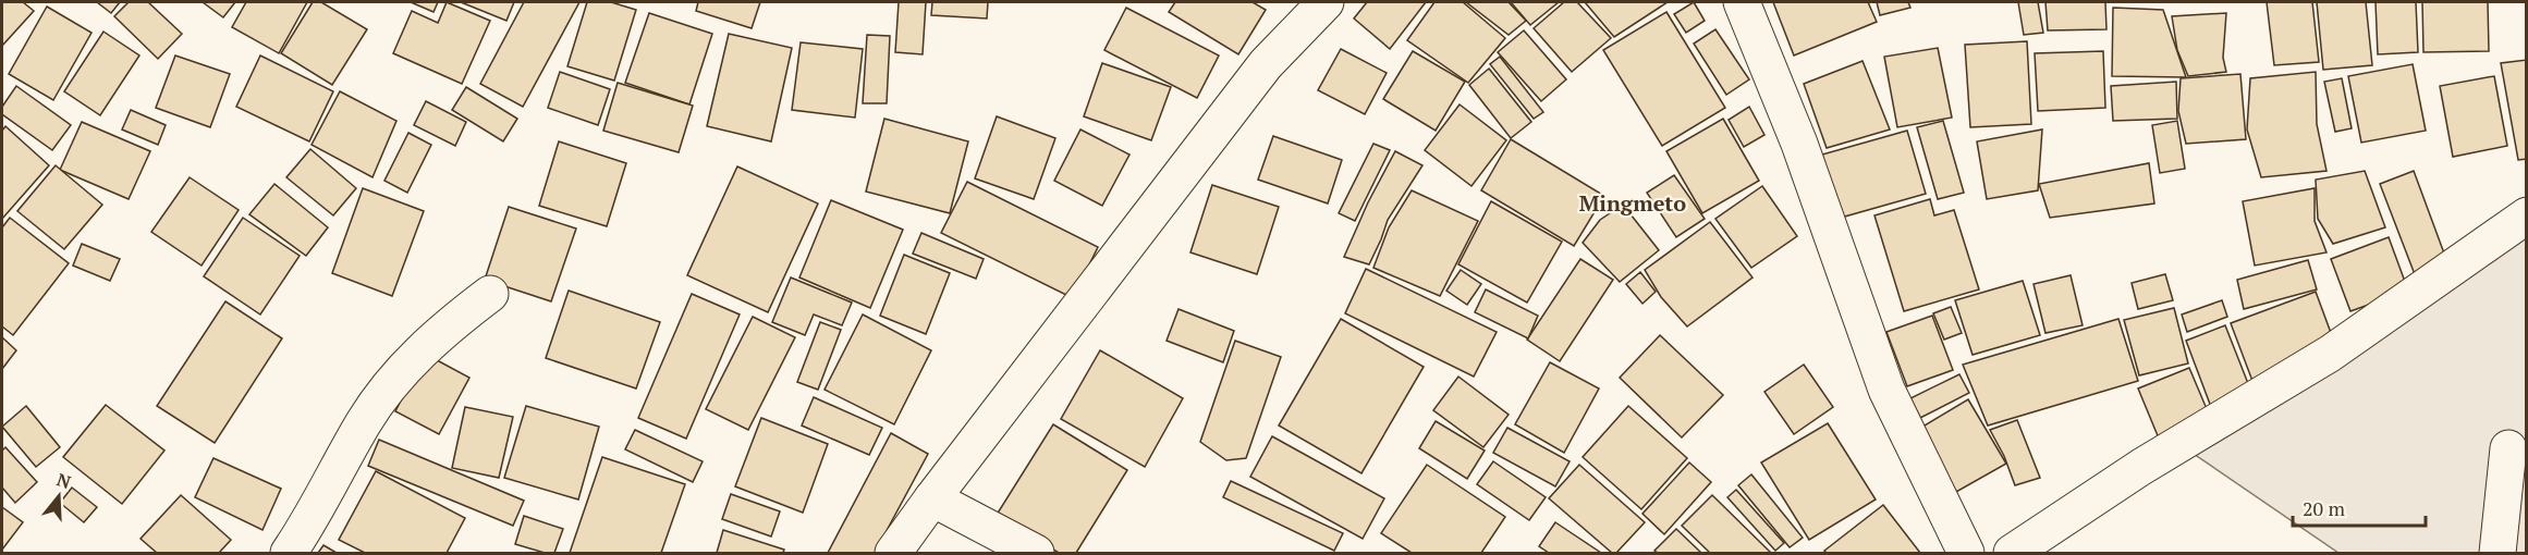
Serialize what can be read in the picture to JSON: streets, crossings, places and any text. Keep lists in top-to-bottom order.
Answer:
{
  "districts": ["Mingmeto"],
  "scale_bar": "20 m",
  "north": "top"
}
